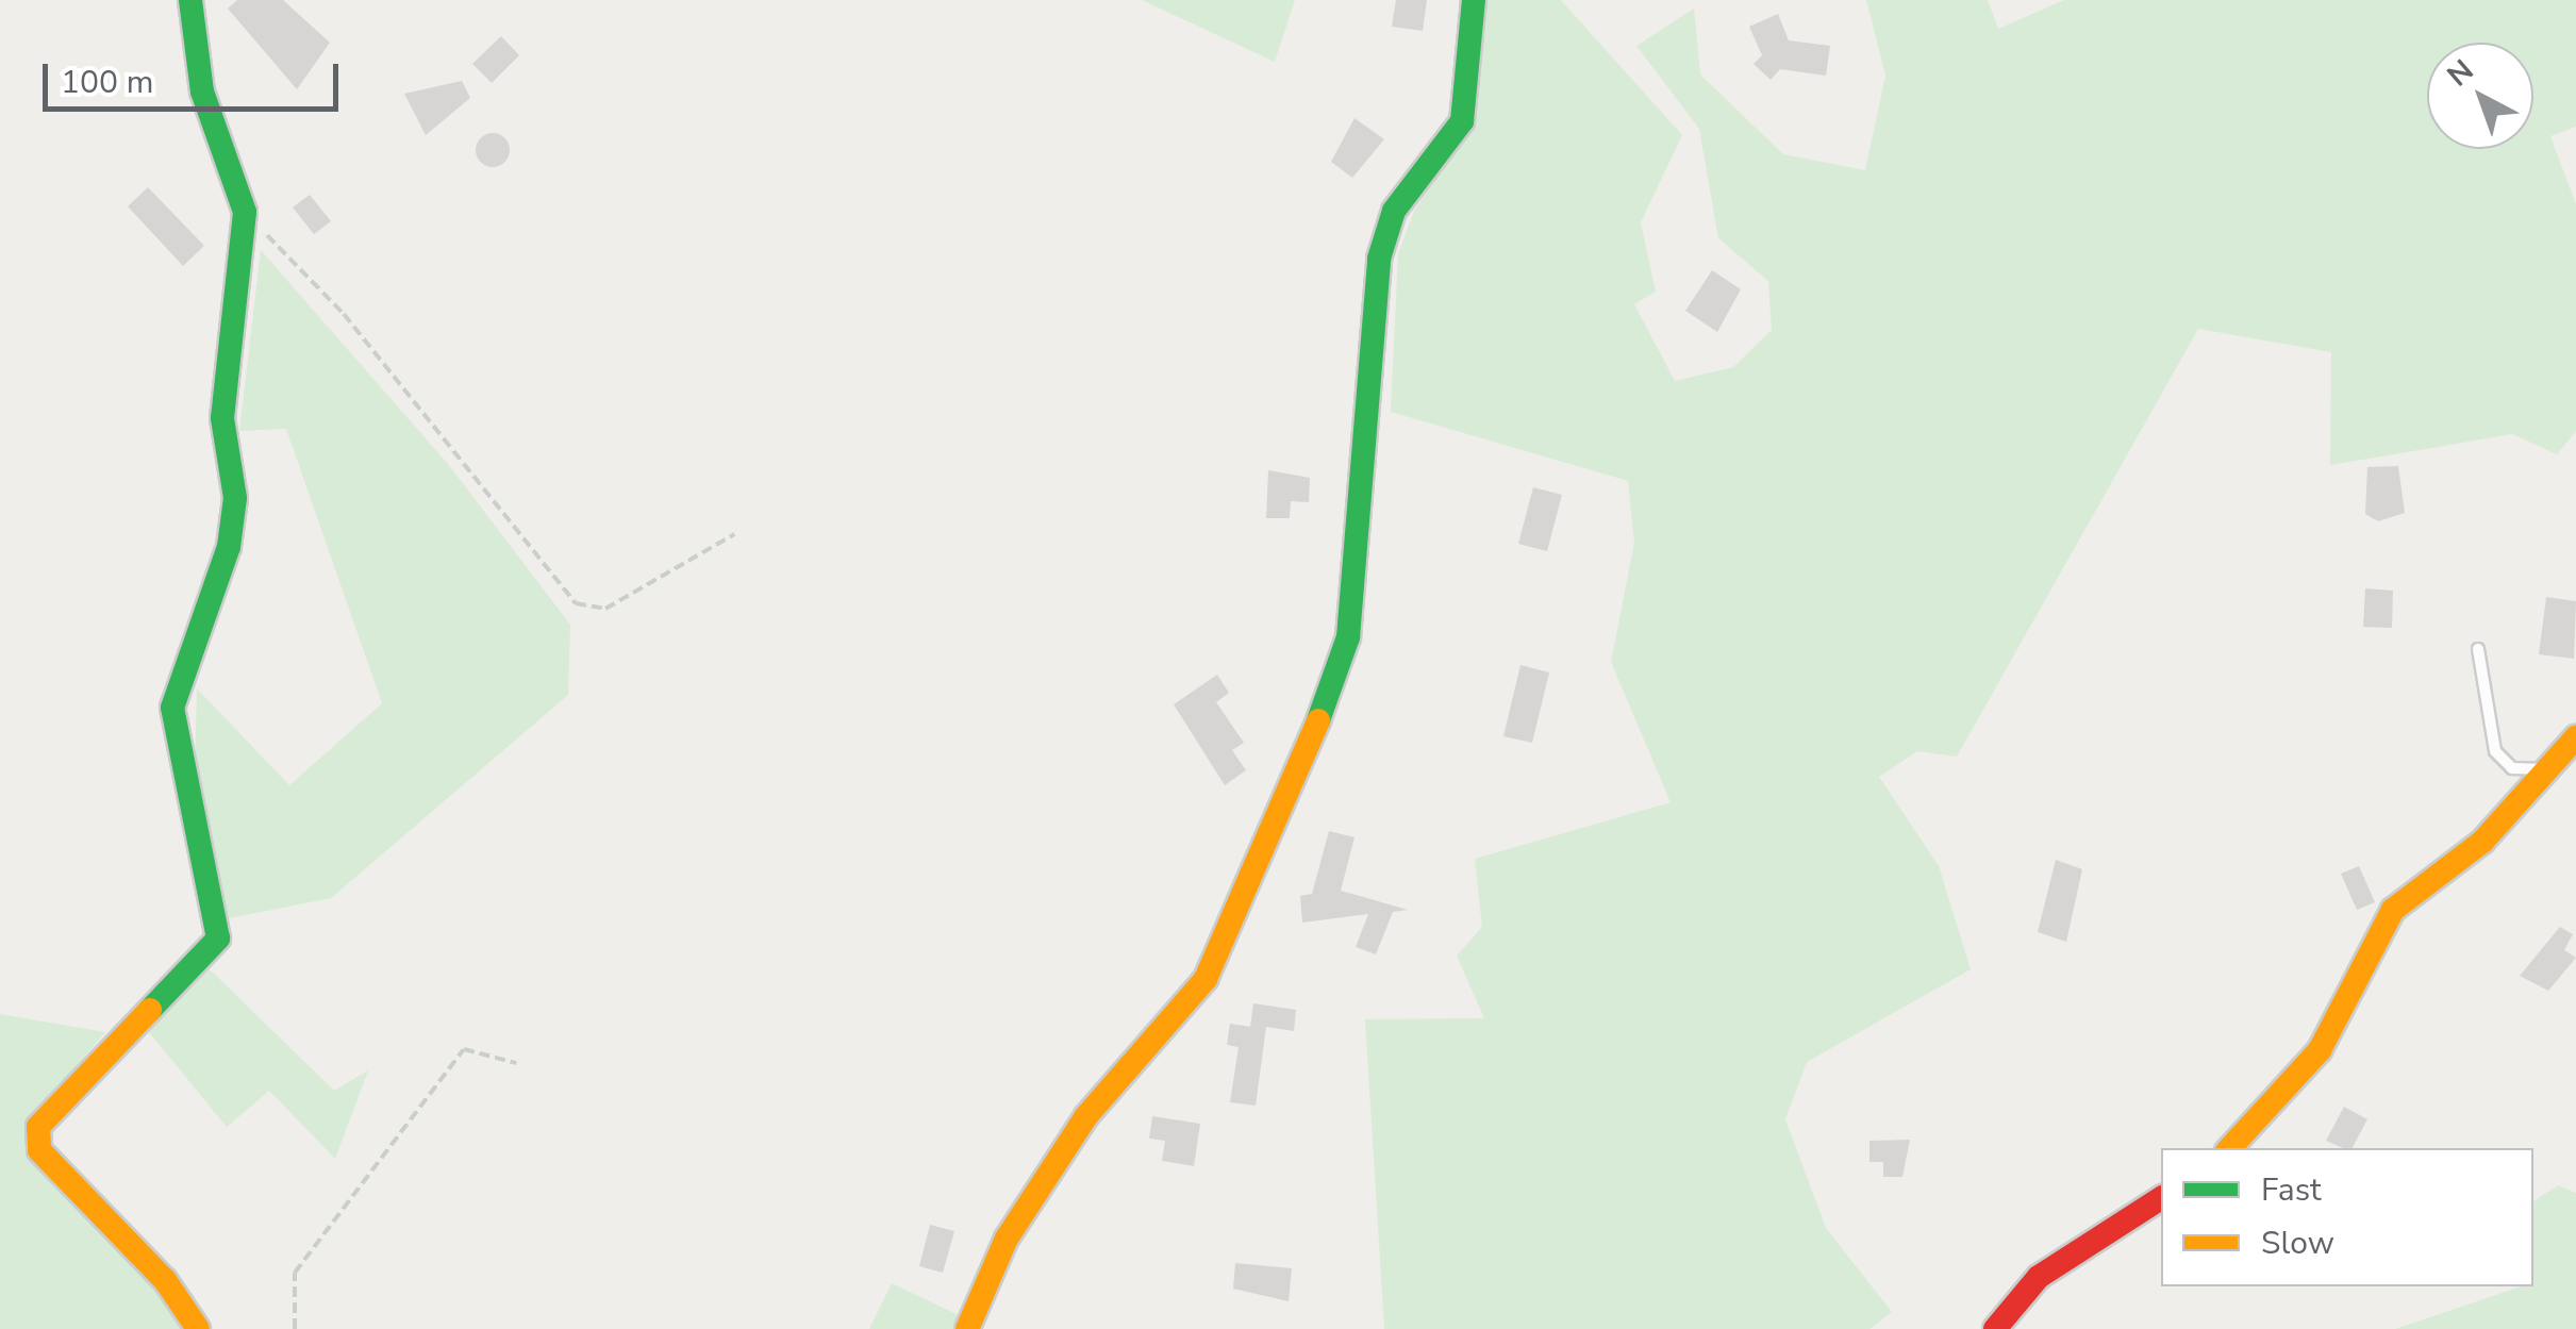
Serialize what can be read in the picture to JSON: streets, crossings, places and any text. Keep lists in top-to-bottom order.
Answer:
{
  "legend": ["Fast", "Slow"],
  "scale_bar": "100 m",
  "north": "top left"
}
